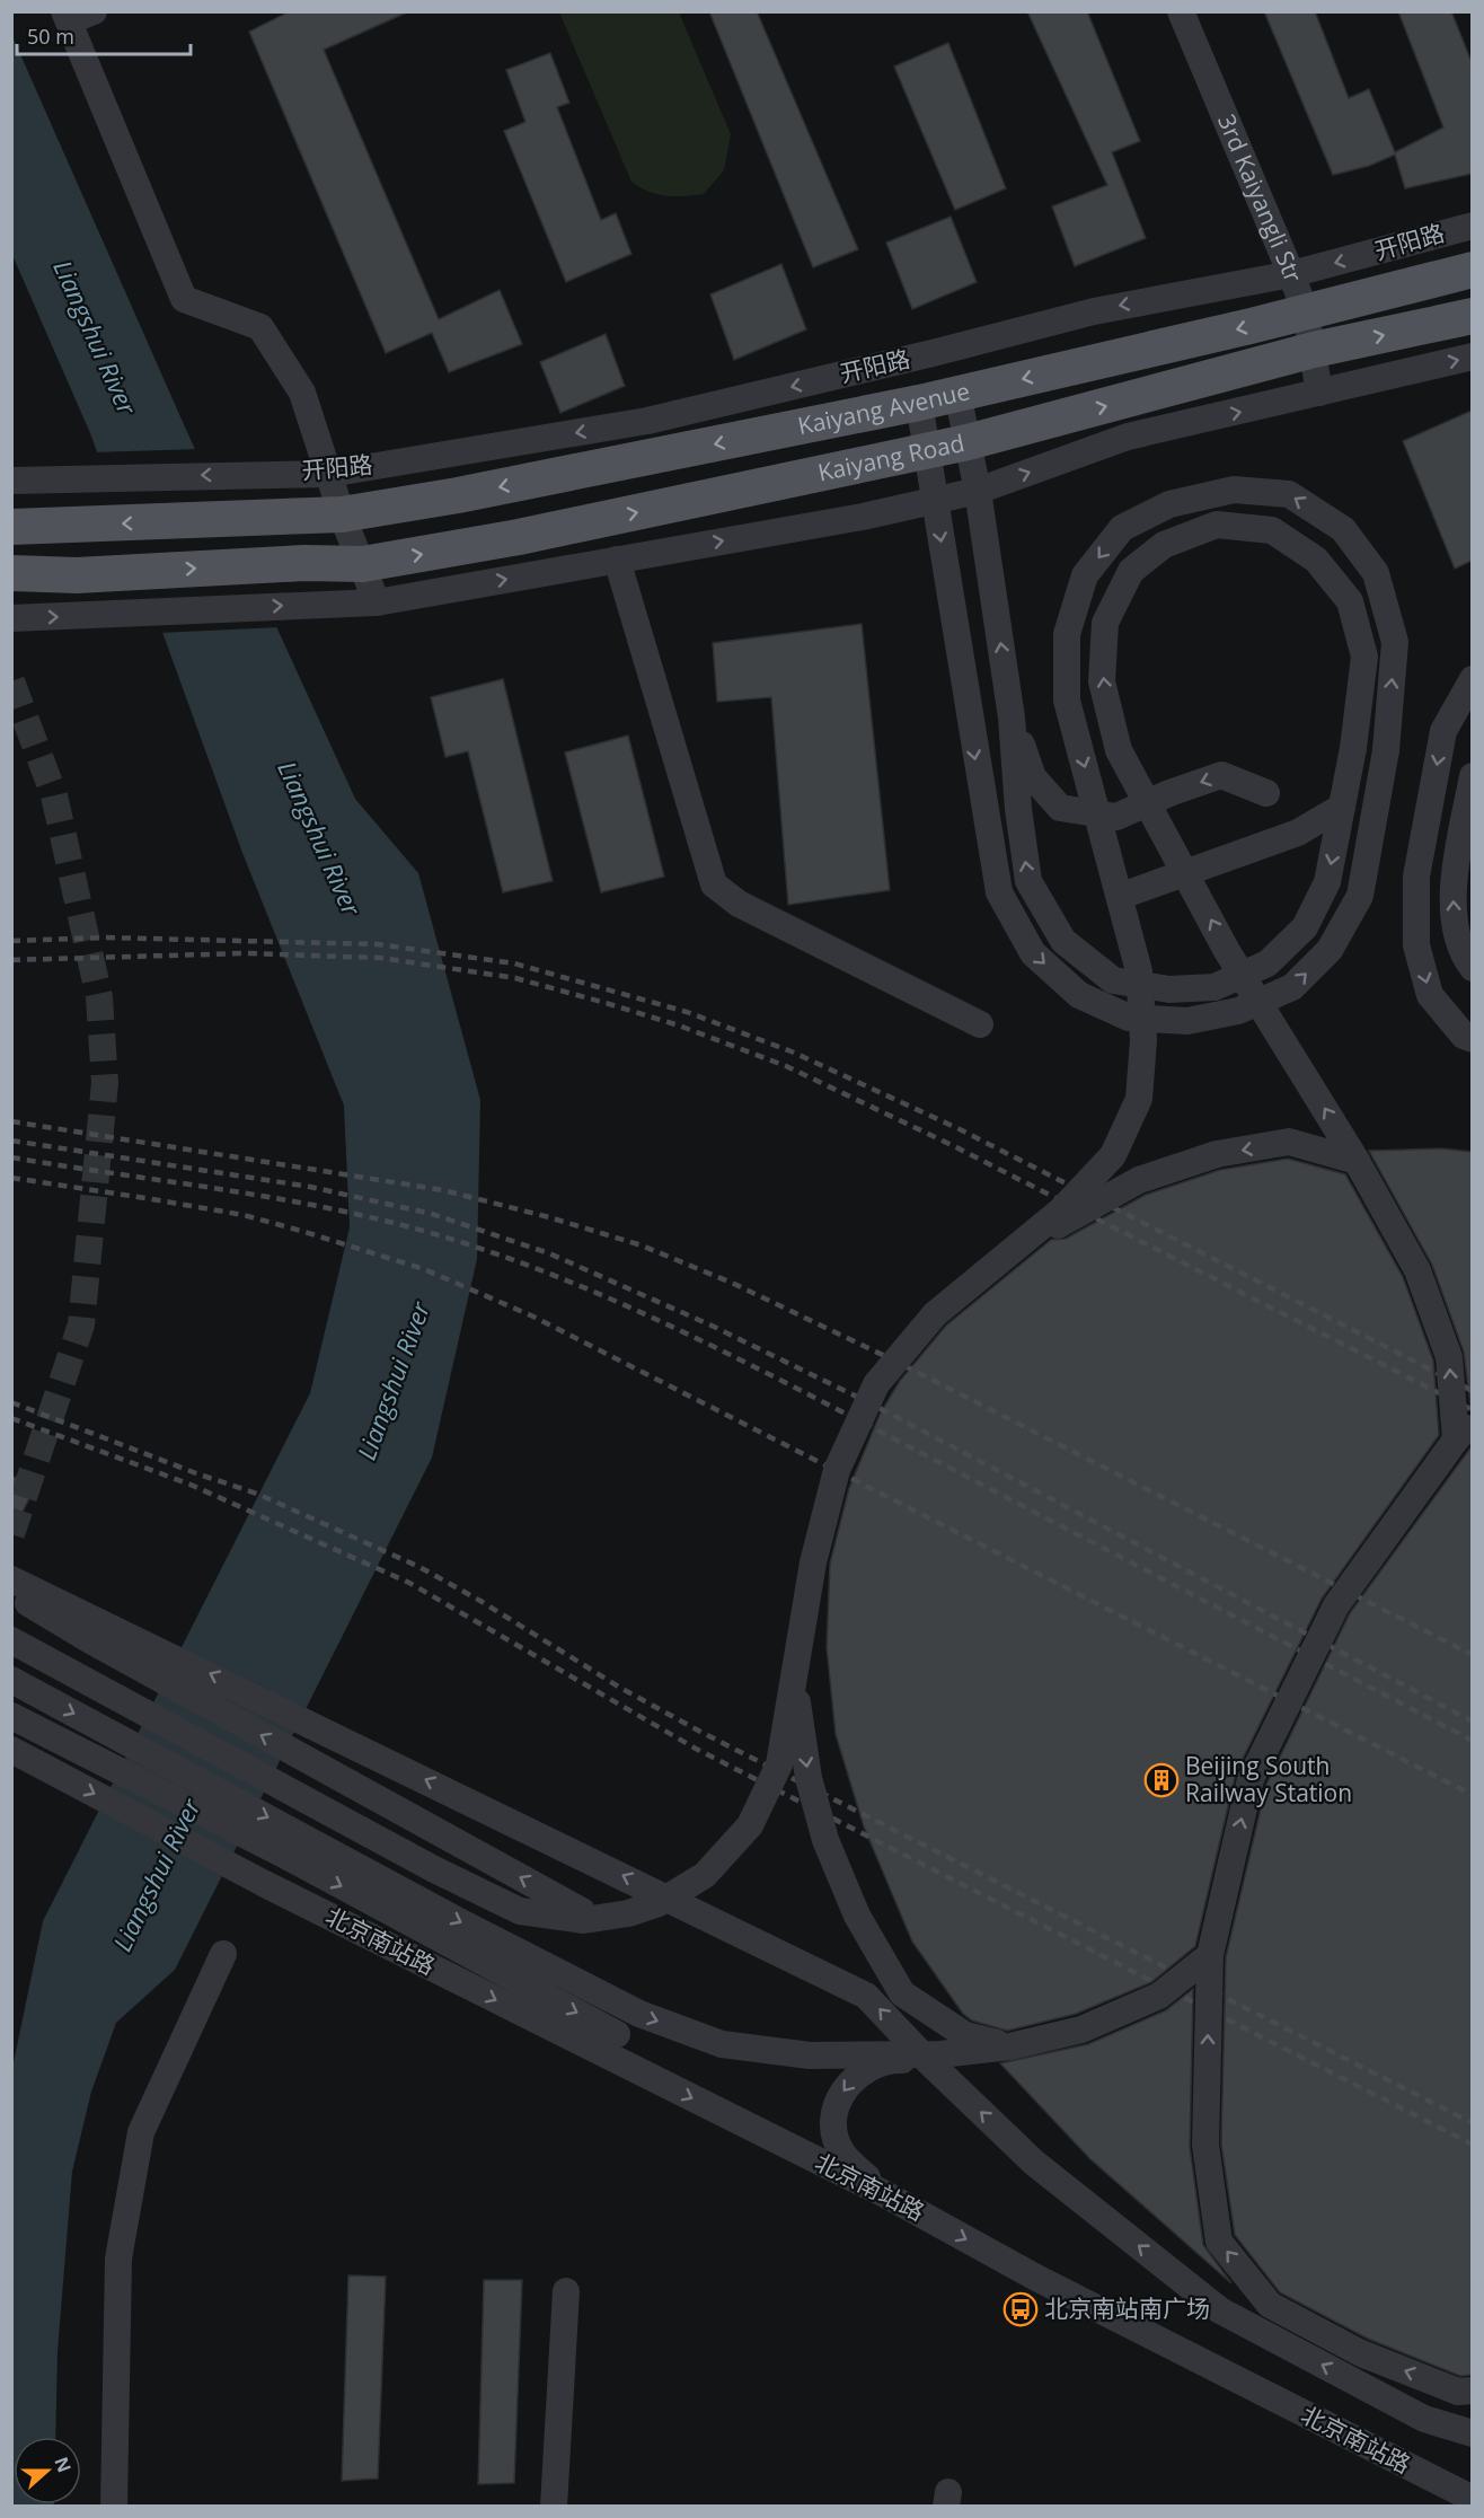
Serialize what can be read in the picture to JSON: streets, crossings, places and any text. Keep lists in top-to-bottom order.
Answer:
{
  "streets": {
    "main road": ["Kaiyang Avenue", "Kaiyang Road"],
    "street": ["3rd Kaiyangli Str", "开阳路", "北京南站路"]
  },
  "crossings": [
    ["3rd Kaiyangli Str", "开阳路"],
    ["3rd Kaiyangli Str", "Kaiyang Avenue"],
    ["3rd Kaiyangli Str", "Kaiyang Road"]
  ],
  "one_way": ["Kaiyang Avenue", "Kaiyang Road"],
  "water": ["Liangshui River"],
  "places": {
    "building": ["Beijing South Railway Station"],
    "bus stop": ["北京南站南广场"]
  },
  "scale_bar": "50 m",
  "north": "right"
}
